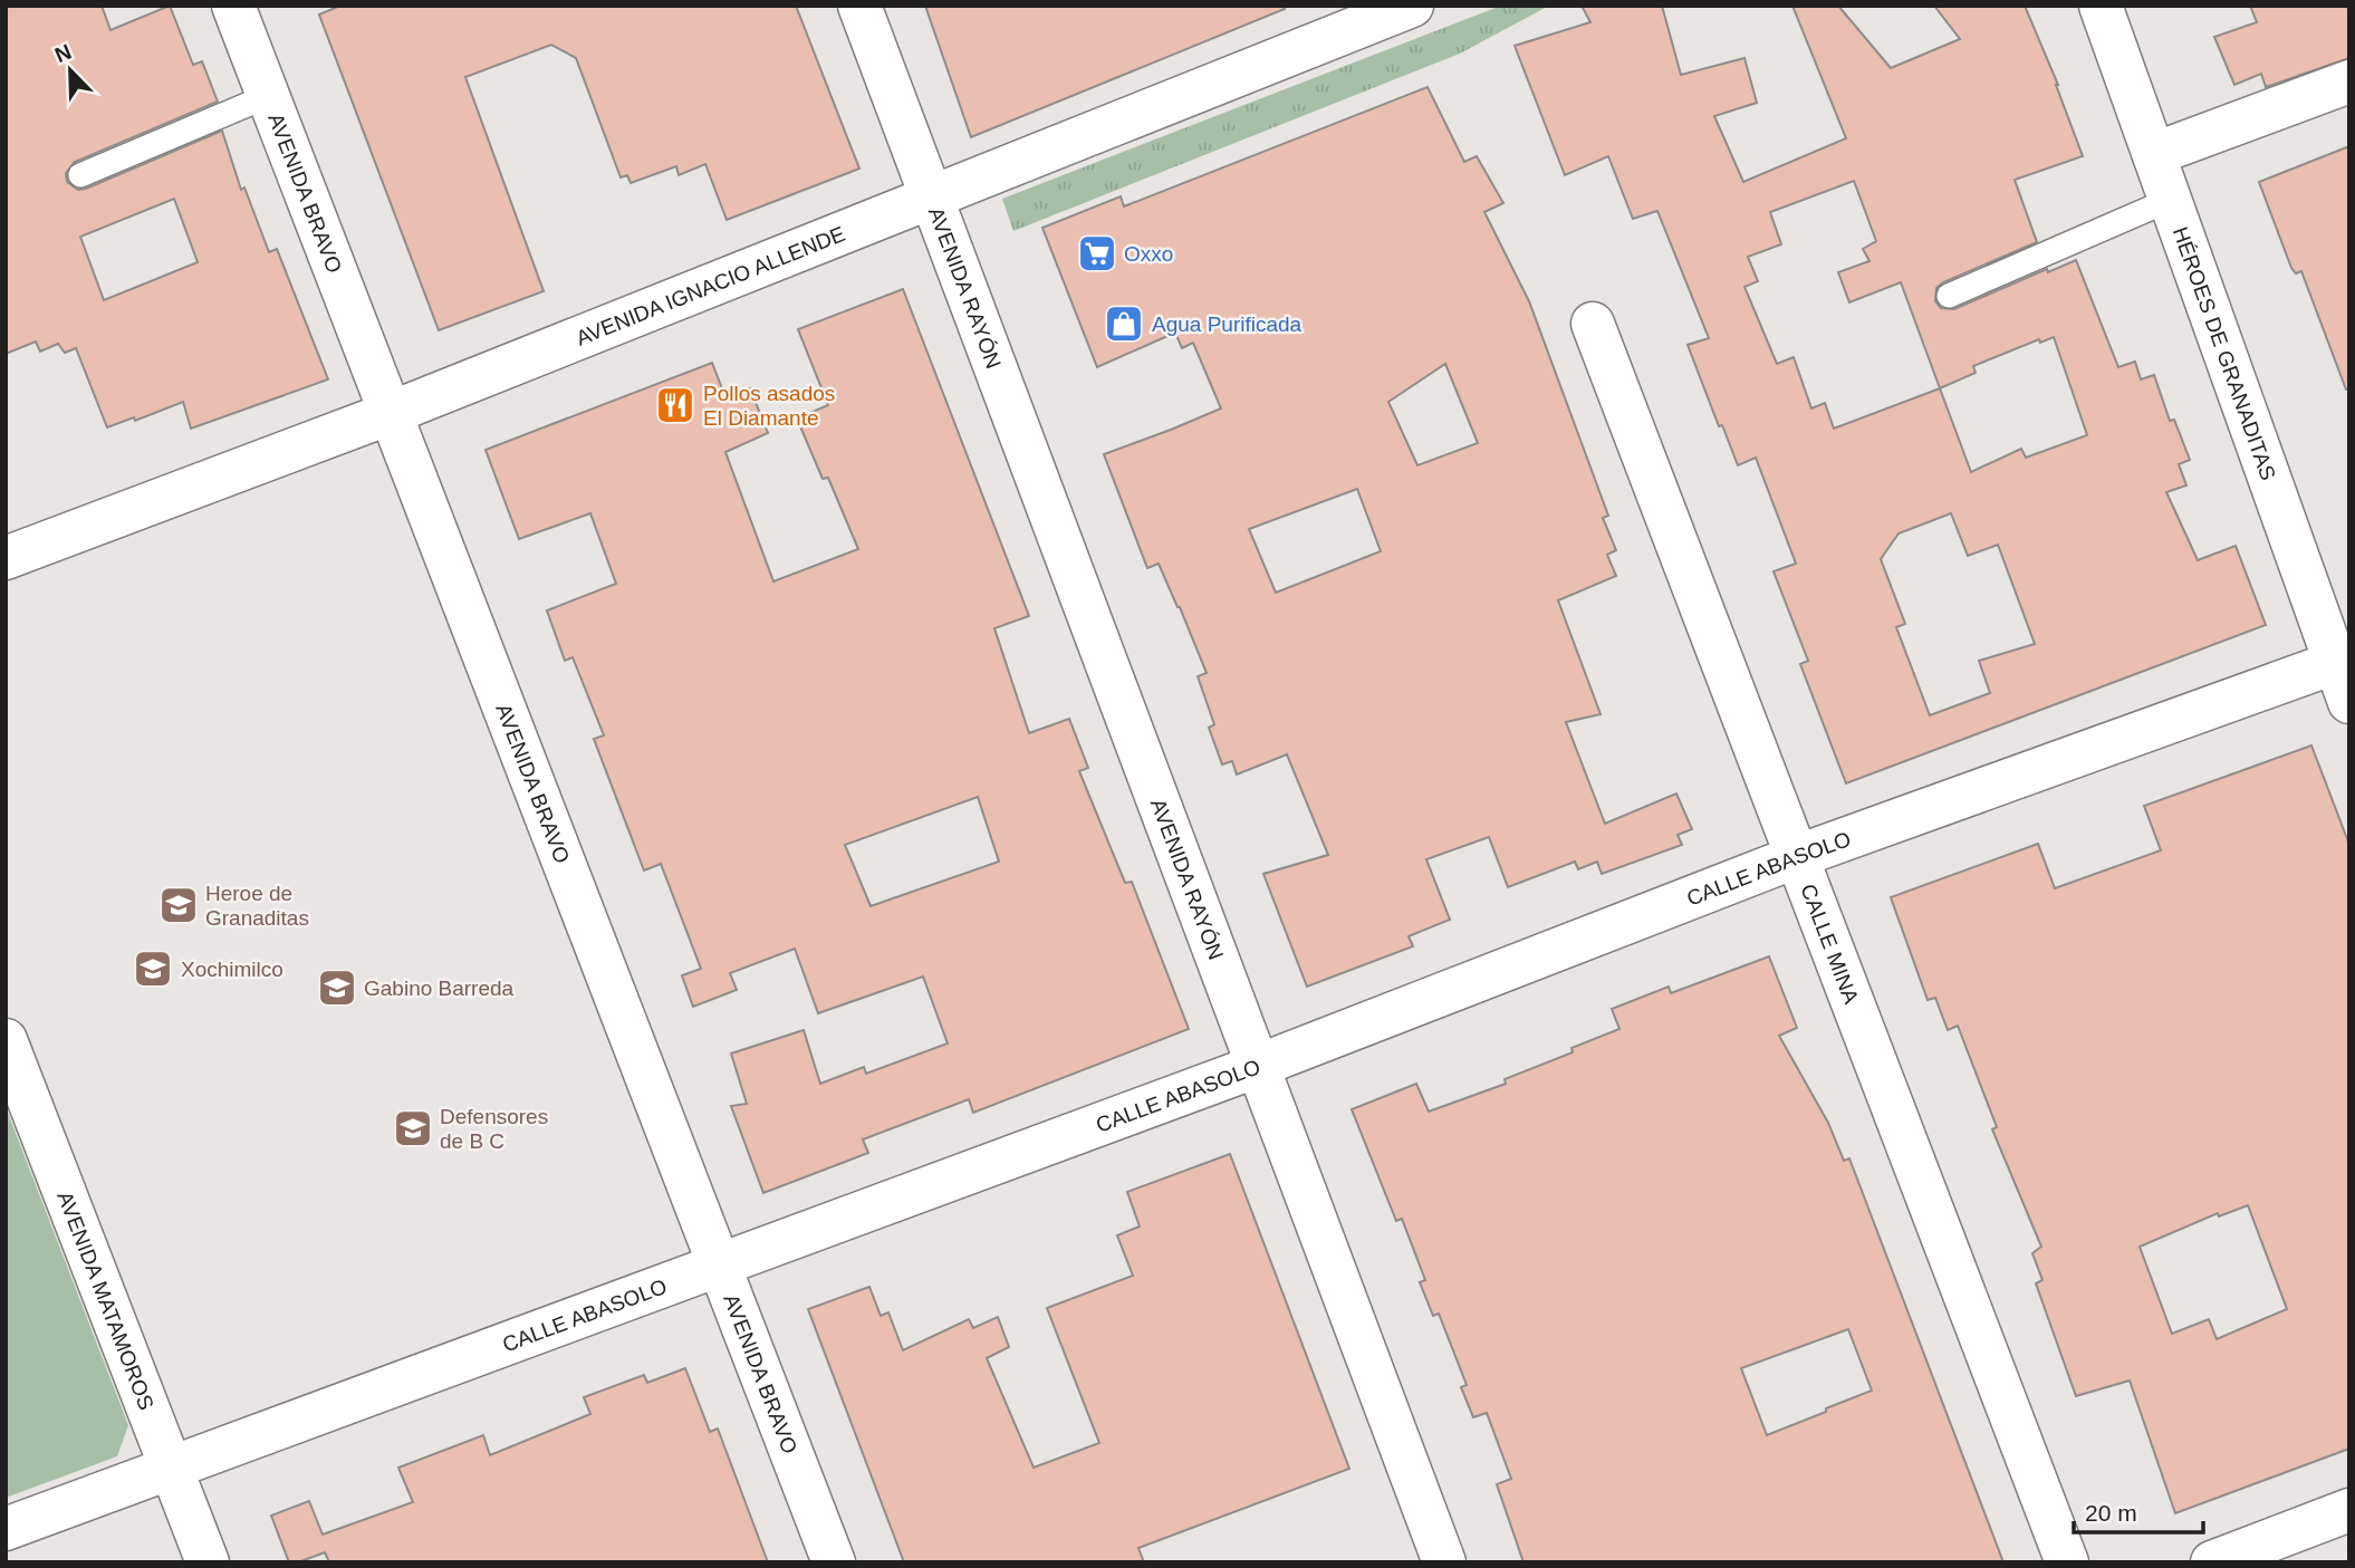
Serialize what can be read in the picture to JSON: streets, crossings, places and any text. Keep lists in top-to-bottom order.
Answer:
{
  "streets": {
    "street": [
      "AVENIDA BRAVO",
      "AVENIDA IGNACIO ALLENDE",
      "AVENIDA RAYÓN",
      "HÉROES DE GRANADITAS",
      "CALLE ABASOLO",
      "CALLE MINA",
      "AVENIDA MATAMOROS"
    ]
  },
  "crossings": [
    ["AVENIDA BRAVO", "AVENIDA IGNACIO ALLENDE"],
    ["AVENIDA BRAVO", "CALLE ABASOLO"],
    ["AVENIDA IGNACIO ALLENDE", "AVENIDA RAYÓN"],
    ["AVENIDA RAYÓN", "CALLE ABASOLO"],
    ["HÉROES DE GRANADITAS", "CALLE ABASOLO"],
    ["CALLE ABASOLO", "CALLE MINA"],
    ["CALLE ABASOLO", "AVENIDA MATAMOROS"]
  ],
  "places": {
    "supermarket": ["Oxxo"],
    "shop": ["Agua Purificada"],
    "restaurant": ["Pollos asados El Diamante"],
    "school or university": [
      "Heroe de Granaditas",
      "Xochimilco",
      "Gabino Barreda",
      "Defensores de B C"
    ]
  },
  "scale_bar": "20 m",
  "north": "top left"
}
